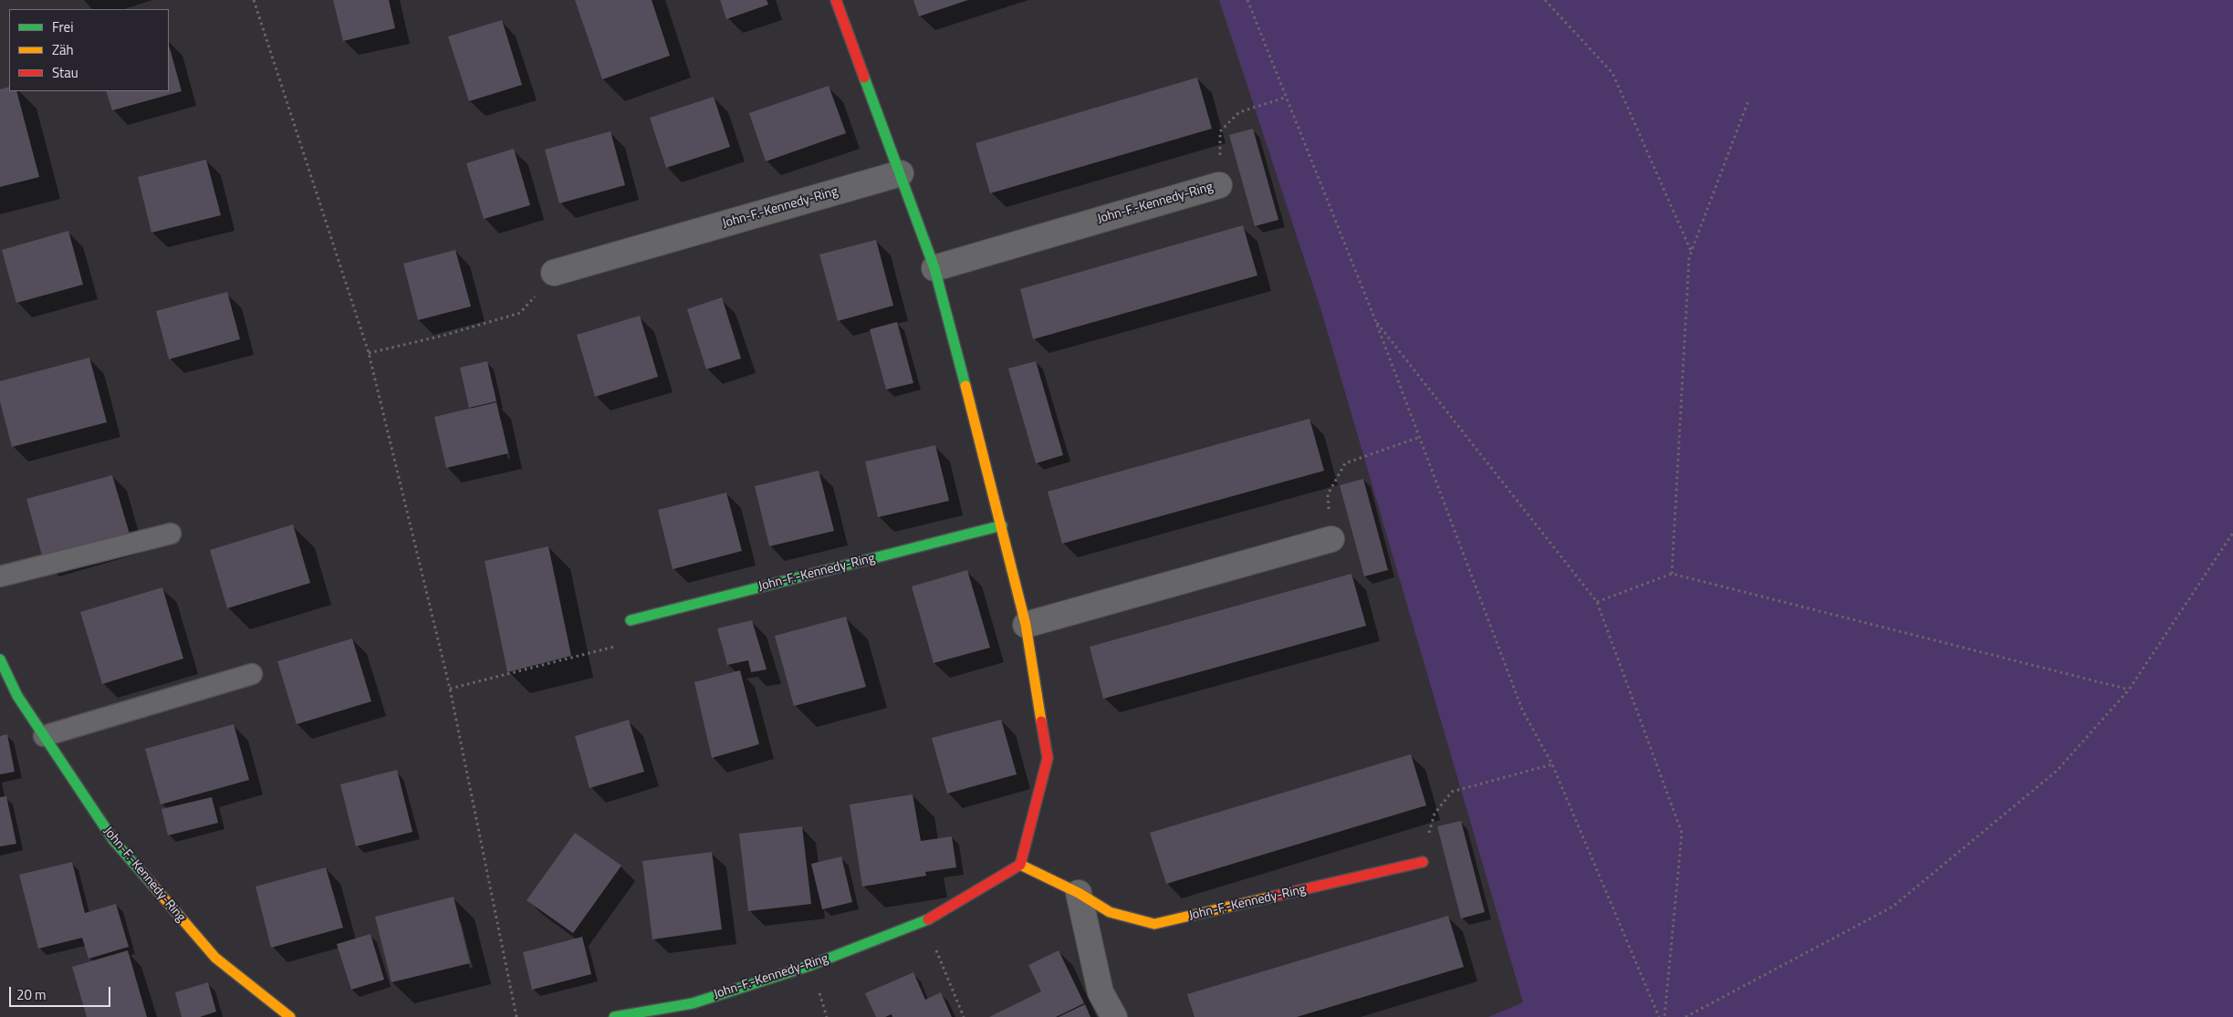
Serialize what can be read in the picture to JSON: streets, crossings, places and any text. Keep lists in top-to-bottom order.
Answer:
{
  "streets": {
    "street": ["John-F.-Kennedy-Ring"]
  },
  "legend": ["Frei", "Zäh", "Stau"],
  "scale_bar": "20 m"
}
